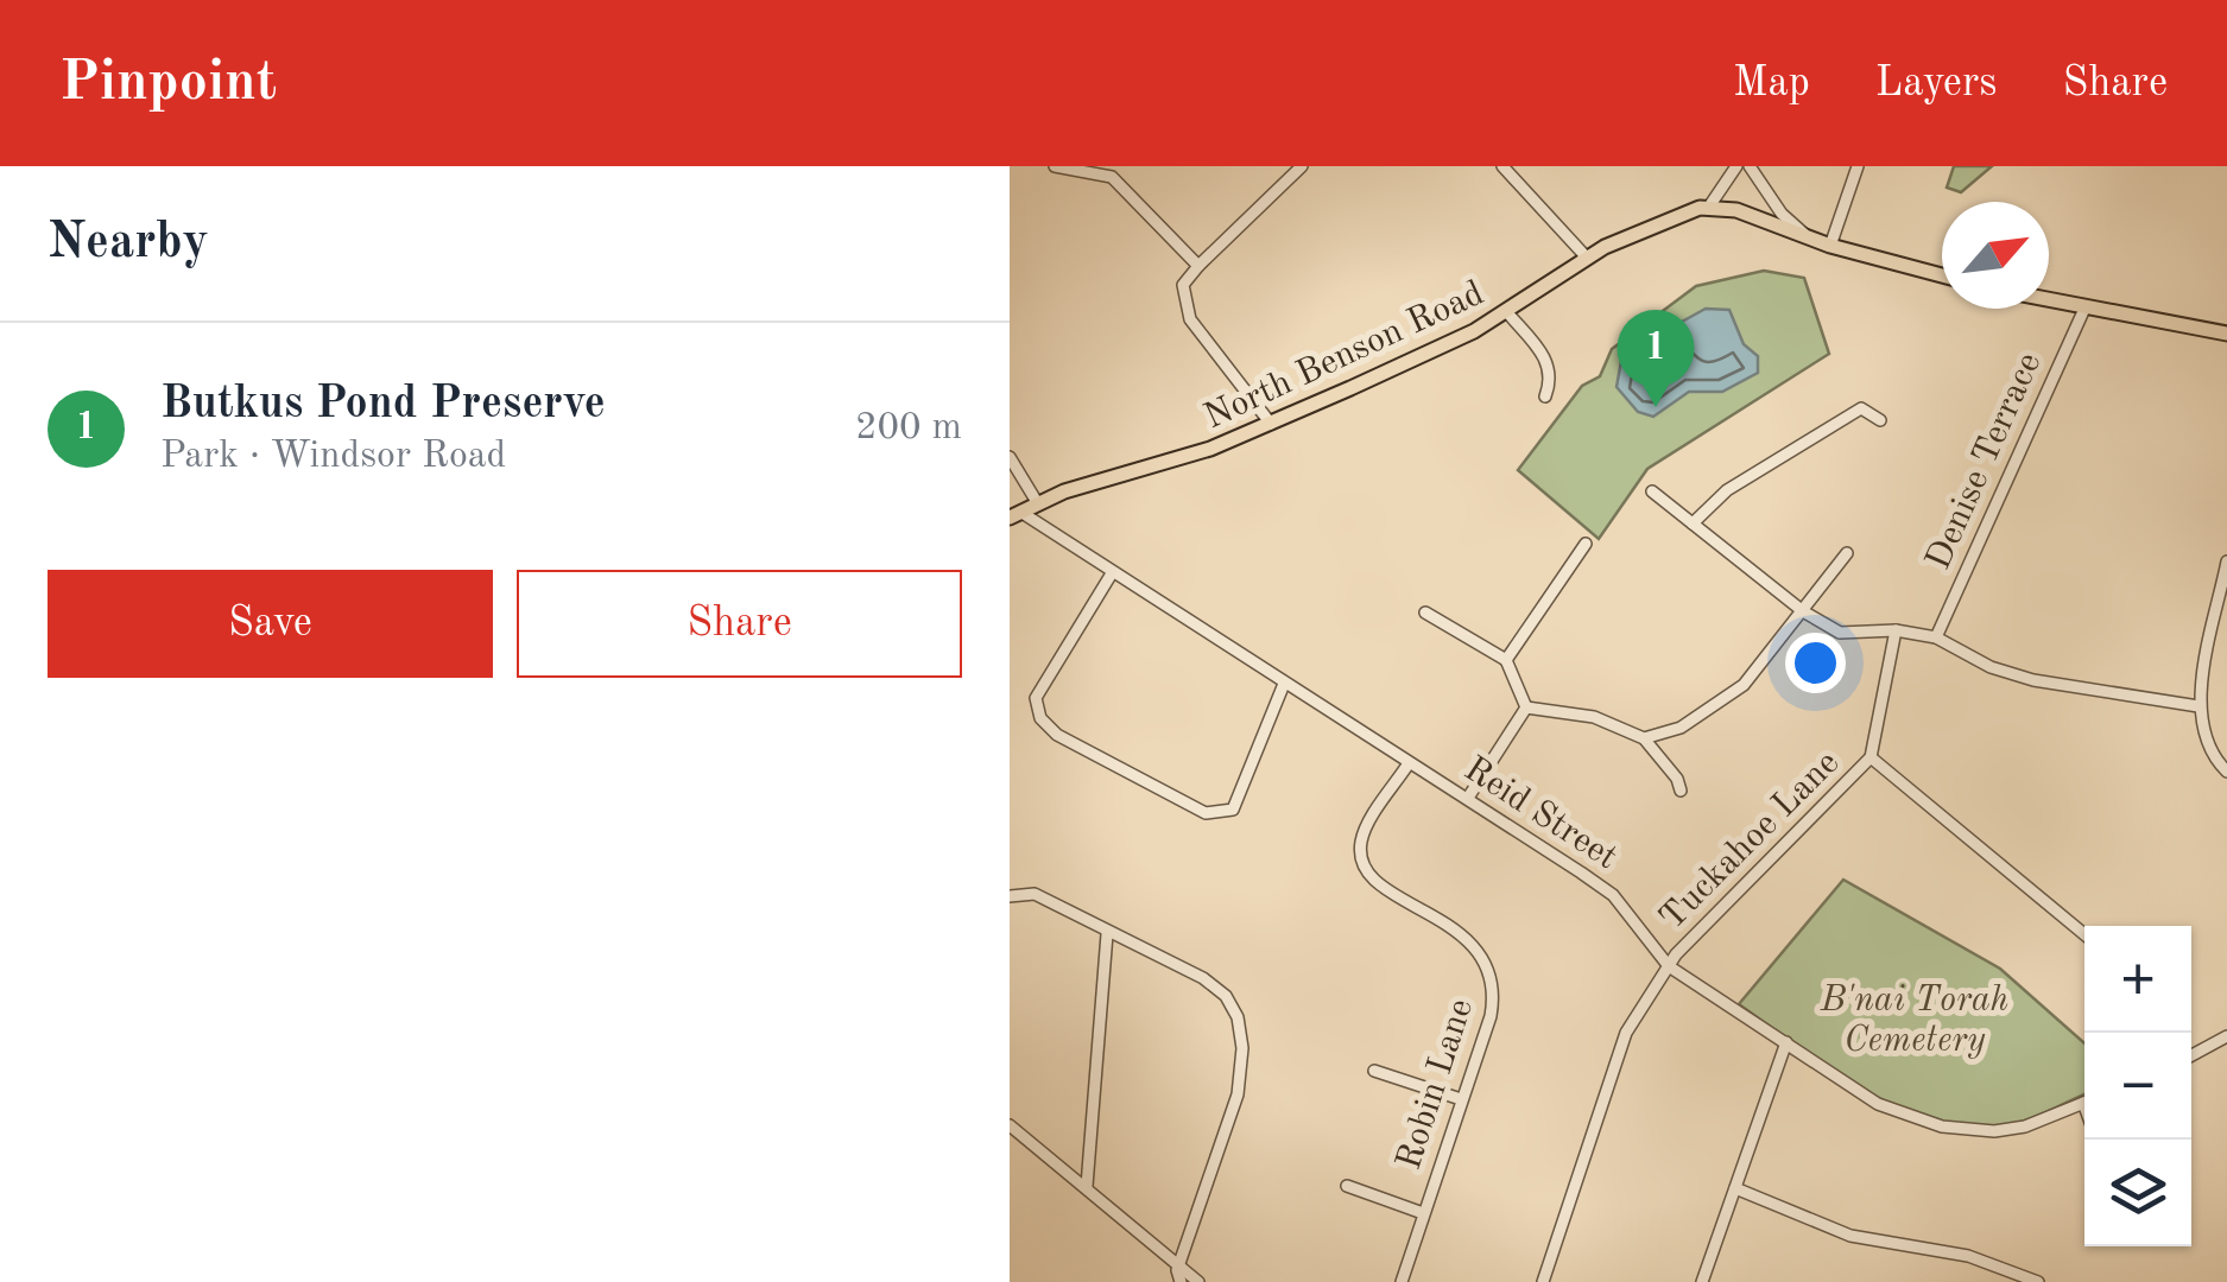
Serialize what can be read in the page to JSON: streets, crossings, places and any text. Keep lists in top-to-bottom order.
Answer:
{
  "streets": {
    "main road": ["North Benson Road"],
    "street": [
      "Denise Terrace",
      "Reid Street",
      "Tuckahoe Lane",
      "Robin Lane"
    ]
  },
  "crossings": [
    ["North Benson Road", "Reid Street"],
    ["Reid Street", "Tuckahoe Lane"],
    ["Reid Street", "Robin Lane"]
  ],
  "parks": ["B'nai Torah Cemetery"],
  "north": "top right",
  "page": {
    "header": "Pinpoint",
    "nav": ["Map", "Layers", "Share"],
    "heading": "Nearby",
    "pins": "1",
    "list": [
      {
        "mark": "1",
        "name": "Butkus Pond Preserve",
        "note": "Park · Windsor Road",
        "value": "200 m"
      }
    ],
    "buttons": ["Save", "Share"],
    "map_buttons": ["+", "−"]
  }
}
